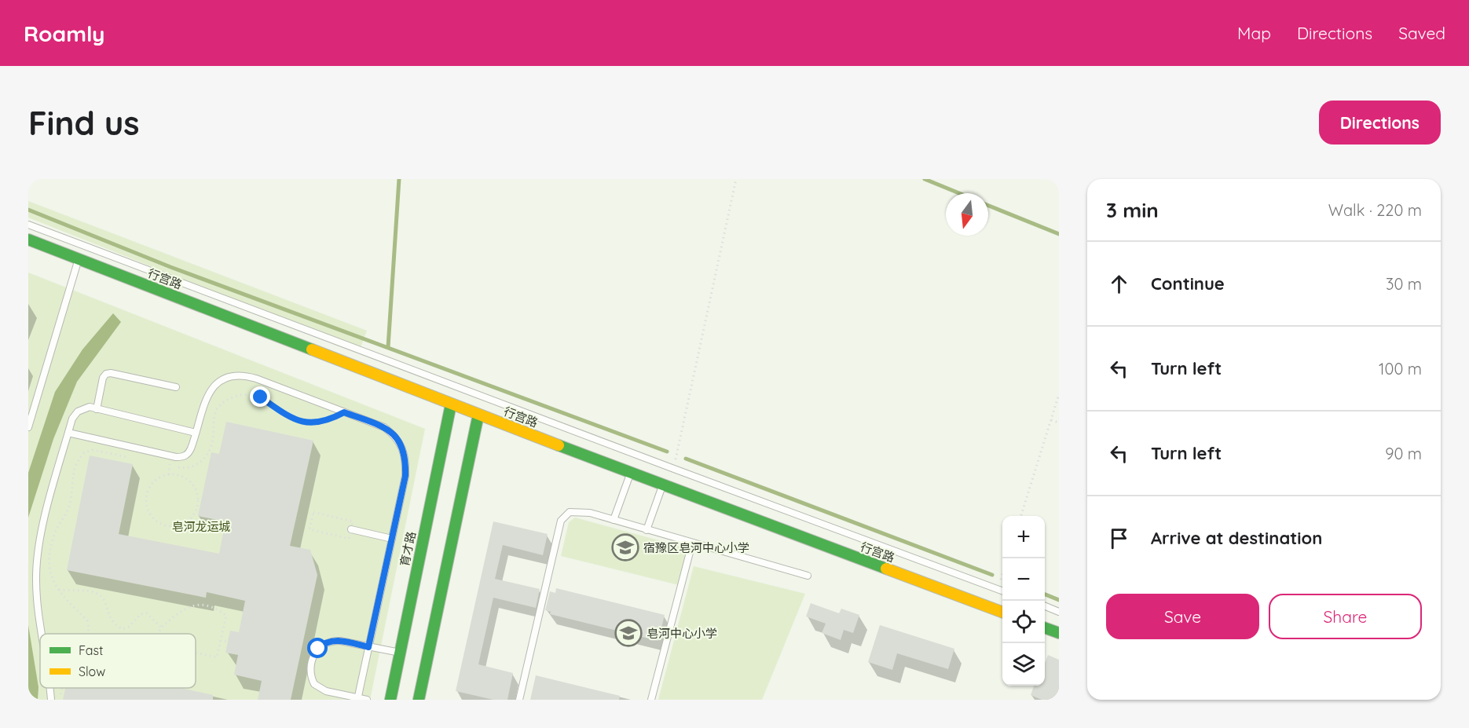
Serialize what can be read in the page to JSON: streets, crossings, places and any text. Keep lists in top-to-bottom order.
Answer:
{
  "streets": {
    "main road": ["行宫路", "育才路"]
  },
  "crossings": [
    ["行宫路", "育才路"]
  ],
  "parks": ["皂河龙运城"],
  "places": {
    "school or university": ["宿豫区皂河中心小学", "皂河中心小学"]
  },
  "legend": ["Fast", "Slow"],
  "north": "bottom",
  "page": {
    "header": "Roamly",
    "nav": ["Map", "Directions", "Saved"],
    "buttons": [
      "Directions",
      ["Save", "Share"]
    ],
    "title": "Find us",
    "heading": ["3 min", "Walk · 220 m"],
    "list": [
      ["Continue", "30 m"],
      ["Turn left", "100 m"],
      ["Turn left", "90 m"],
      "Arrive at destination"
    ],
    "map_buttons": ["+", "−"]
  }
}
